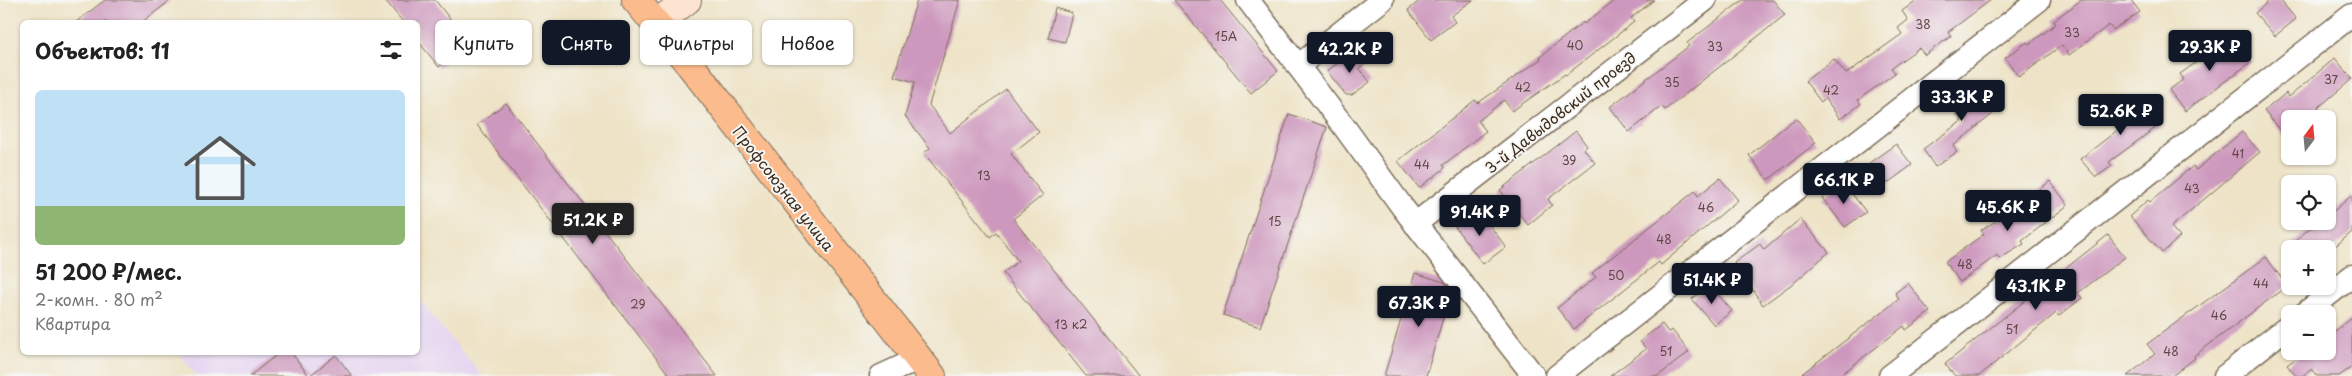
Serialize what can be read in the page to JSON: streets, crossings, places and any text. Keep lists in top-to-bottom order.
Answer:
{
  "streets": {
    "highway": ["Профсоюзная улица"],
    "street": ["3-й Давыдовский проезд"]
  },
  "house_numbers": [
    "38",
    "33",
    "15А",
    "40",
    "33",
    "37",
    "35",
    "42",
    "42",
    "41",
    "39",
    "44",
    "13",
    "43",
    "46",
    "15",
    "48",
    "48",
    "50",
    "44",
    "29",
    "46",
    "13 к2",
    "51",
    "51",
    "48"
  ],
  "north": "top",
  "page": {
    "chip": [
      "Купить",
      "Снять",
      "Фильтры",
      "Новое"
    ],
    "heading": "Объектов: 11",
    "price": [
      "29.3K ₽",
      "42.2K ₽",
      "33.3K ₽",
      "52.6K ₽",
      "66.1K ₽",
      "45.6K ₽",
      "91.4K ₽",
      "51.2K ₽",
      "51.4K ₽",
      "43.1K ₽",
      "67.3K ₽"
    ],
    "list": [
      {
        "name": "51 200 ₽/мес.",
        "note": "2-комн. · 80 m² · Квартира"
      }
    ],
    "map_buttons": ["+", "−"]
  }
}
